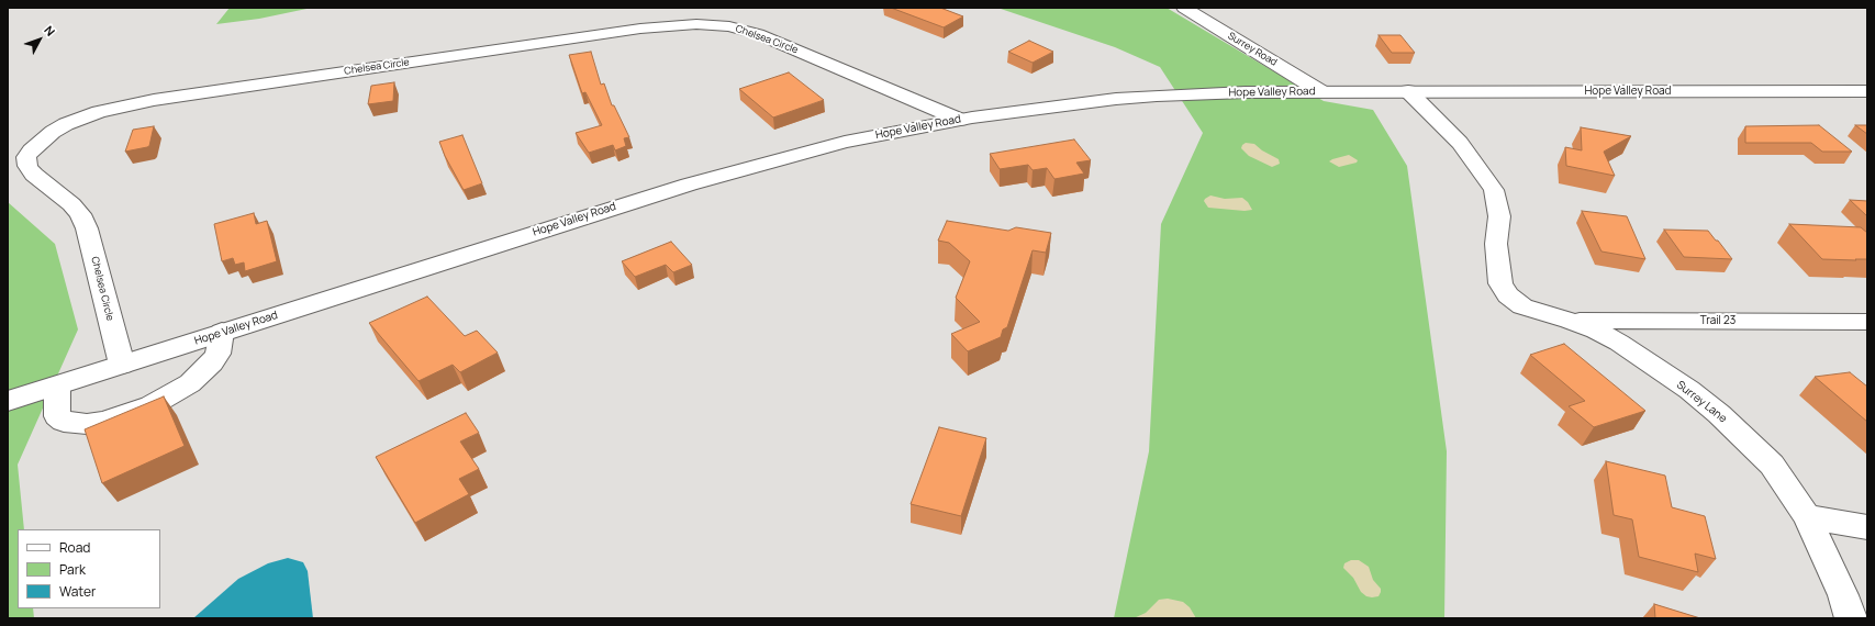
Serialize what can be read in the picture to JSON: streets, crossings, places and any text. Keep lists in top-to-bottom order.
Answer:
{
  "streets": {
    "street": [
      "Chelsea Circle",
      "Surrey Road",
      "Hope Valley Road",
      "Trail 23",
      "Surrey Lane"
    ]
  },
  "crossings": [
    ["Chelsea Circle", "Hope Valley Road"],
    ["Surrey Road", "Hope Valley Road"],
    ["Trail 23", "Surrey Lane"]
  ],
  "legend": ["Road", "Park", "Water"],
  "north": "top right"
}
